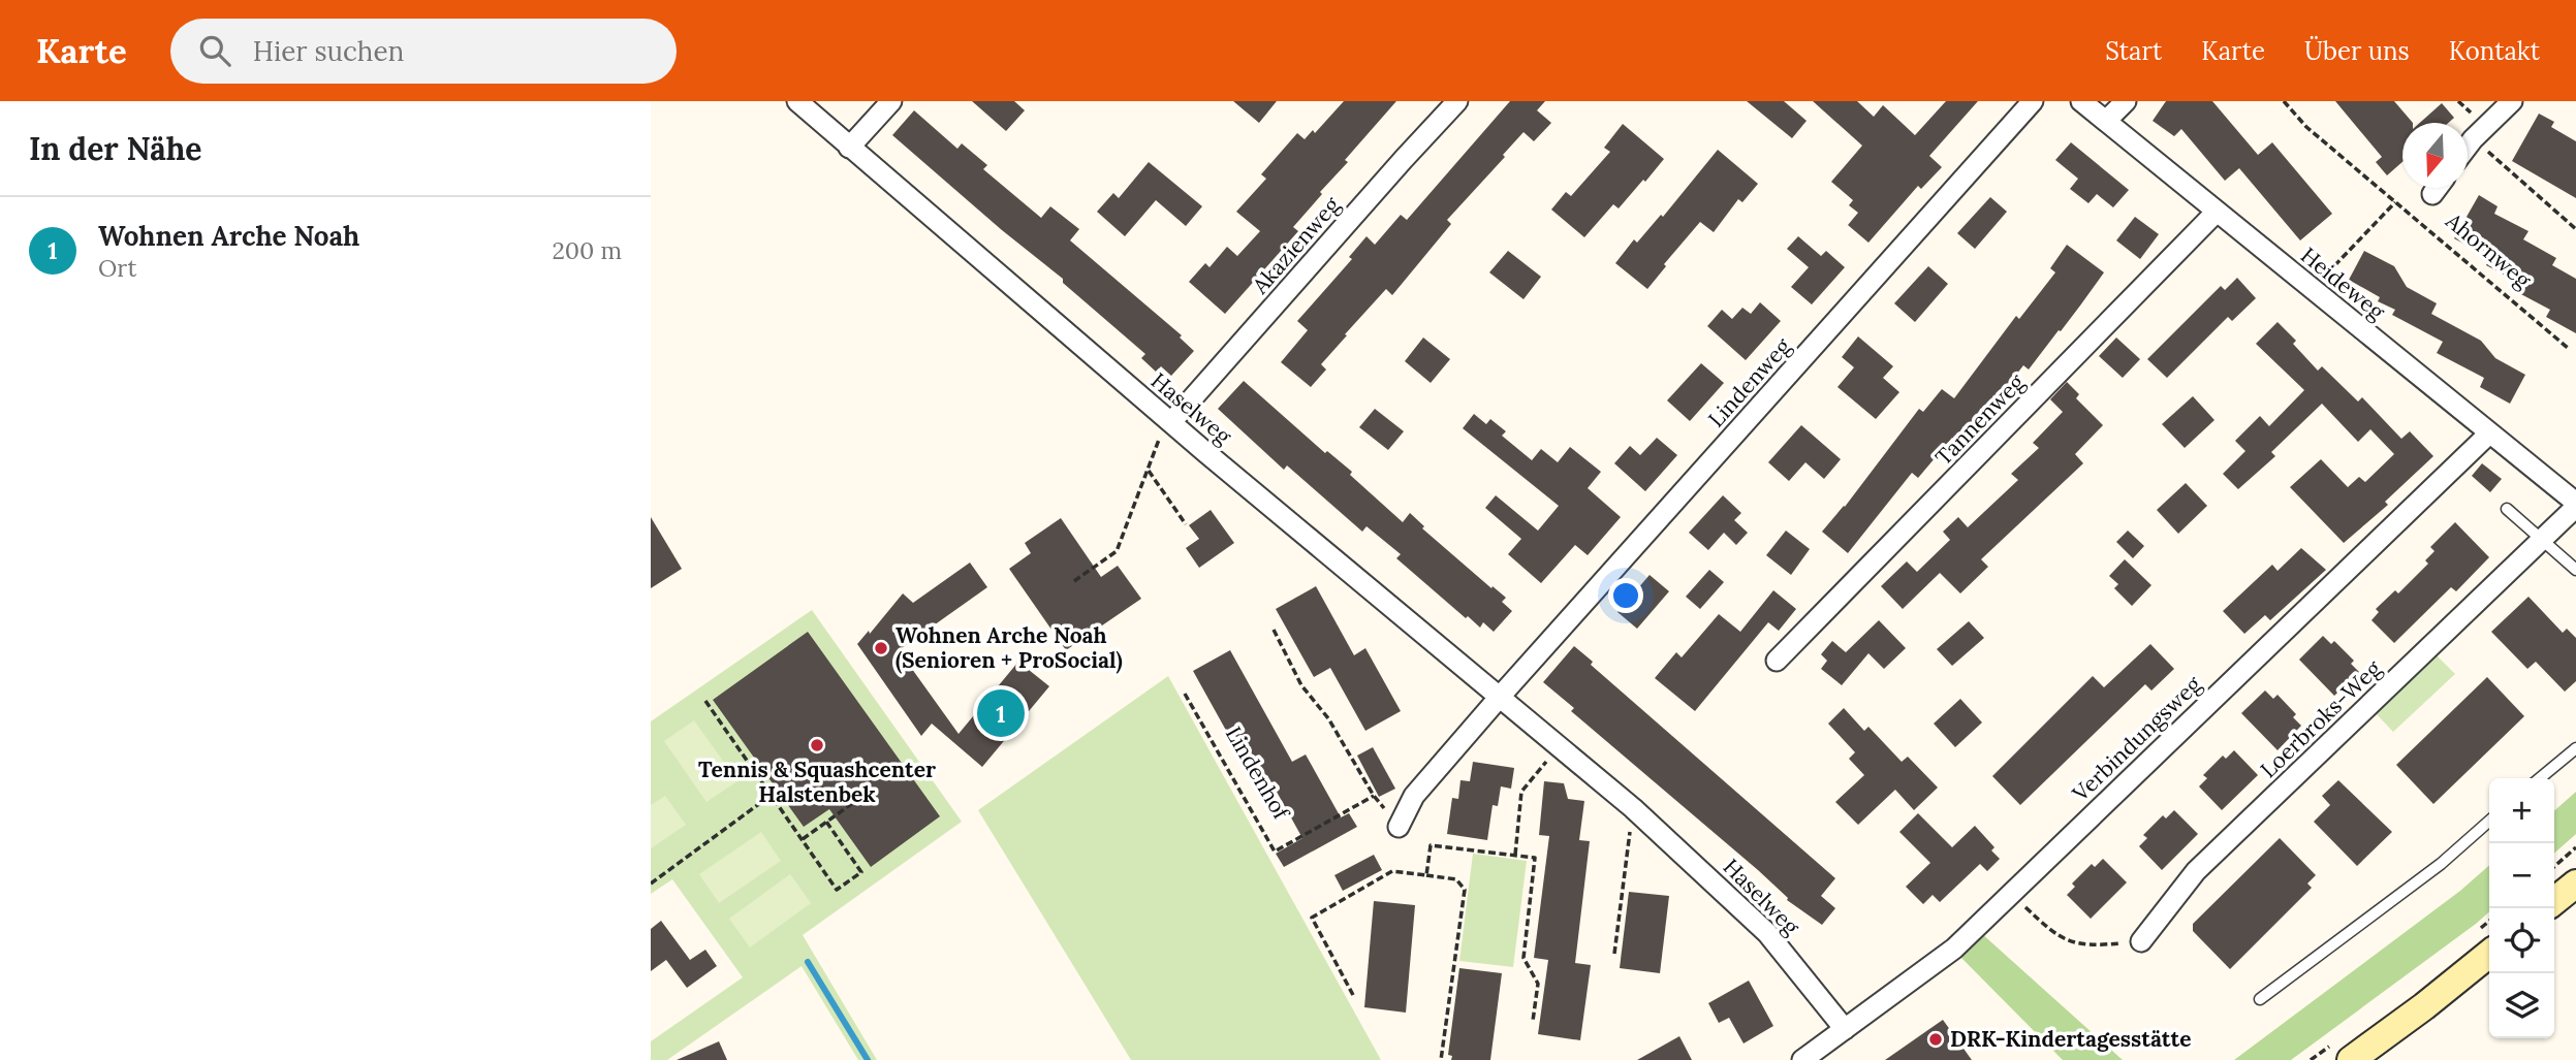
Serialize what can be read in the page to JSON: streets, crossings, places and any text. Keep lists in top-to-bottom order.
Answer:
{
  "streets": {
    "street": [
      "Akazienweg",
      "Ahornweg",
      "Heideweg",
      "Lindenweg",
      "Haselweg",
      "Tannenweg",
      "Loerbroks-Weg",
      "Verbindungsweg"
    ],
    "path": ["Lindenhof"]
  },
  "crossings": [
    ["Akazienweg", "Haselweg"],
    ["Heideweg", "Tannenweg"],
    ["Heideweg", "Loerbroks-Weg"],
    ["Heideweg", "Verbindungsweg"],
    ["Lindenweg", "Haselweg"],
    ["Haselweg", "Verbindungsweg"]
  ],
  "places": ["Wohnen Arche Noah (Senioren + ProSocial)", "Tennis & Squashcenter Halstenbek", "DRK-Kindertagesstätte"],
  "north": "bottom",
  "page": {
    "header": "Karte",
    "search": "Hier suchen",
    "nav": [
      "Start",
      "Karte",
      "Über uns",
      "Kontakt"
    ],
    "heading": "In der Nähe",
    "list": [
      {
        "mark": "1",
        "name": "Wohnen Arche Noah",
        "note": "Ort",
        "value": "200 m"
      }
    ],
    "pins": "1",
    "map_buttons": ["+", "−"]
  }
}
